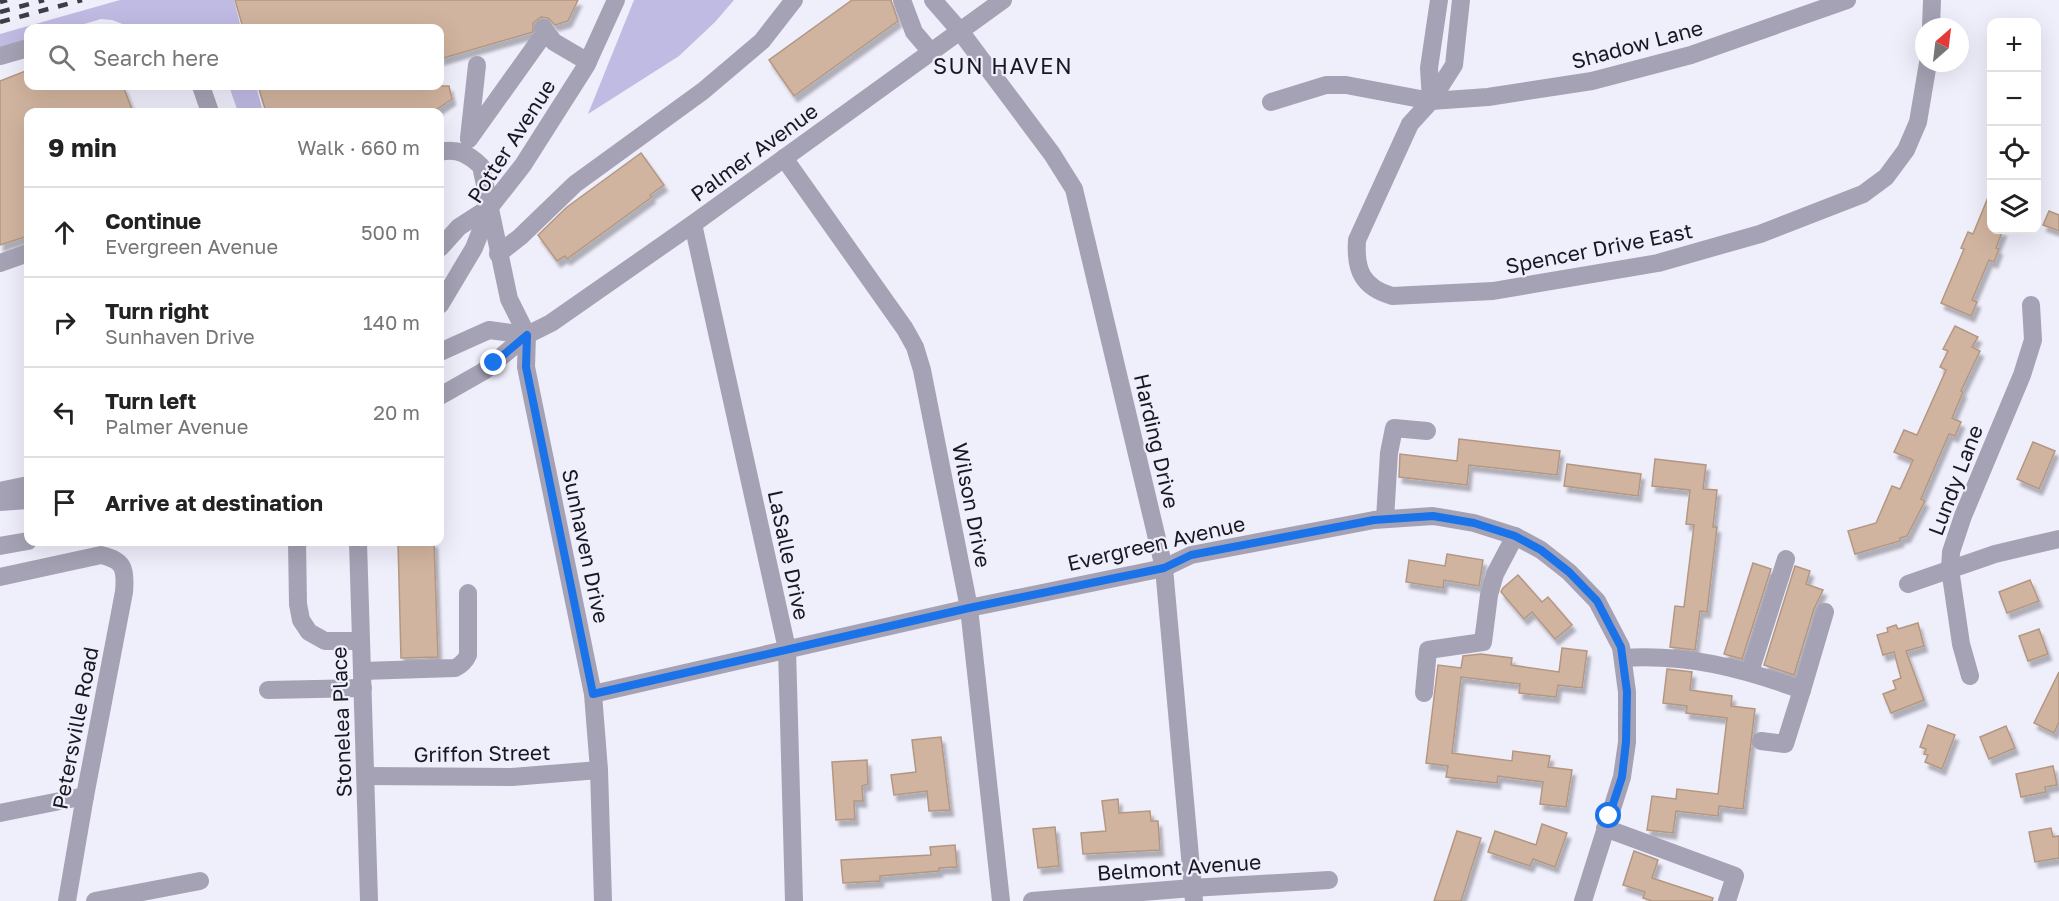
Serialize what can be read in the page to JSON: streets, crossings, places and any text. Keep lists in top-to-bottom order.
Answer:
{
  "streets": {
    "street": [
      "Shadow Lane",
      "Potter Avenue",
      "Palmer Avenue",
      "Spencer Drive East",
      "Harding Drive",
      "Lundy Lane",
      "Wilson Drive",
      "Evergreen Avenue",
      "Sunhaven Drive",
      "LaSalle Drive",
      "Stonelea Place",
      "Petersville Road",
      "Griffon Street",
      "Belmont Avenue"
    ]
  },
  "crossings": [
    ["Shadow Lane", "Spencer Drive East"],
    ["Potter Avenue", "Sunhaven Drive"],
    ["Palmer Avenue", "Harding Drive"],
    ["Palmer Avenue", "Wilson Drive"],
    ["Palmer Avenue", "Sunhaven Drive"],
    ["Palmer Avenue", "LaSalle Drive"],
    ["Harding Drive", "Evergreen Avenue"],
    ["Harding Drive", "Belmont Avenue"],
    ["Wilson Drive", "Evergreen Avenue"],
    ["Evergreen Avenue", "Sunhaven Drive"],
    ["Evergreen Avenue", "LaSalle Drive"],
    ["Sunhaven Drive", "Griffon Street"],
    ["Stonelea Place", "Griffon Street"]
  ],
  "districts": ["SUN HAVEN"],
  "north": "top right",
  "page": {
    "map_buttons": ["+", "−"],
    "search": "Search here",
    "heading": ["9 min", "Walk · 660 m"],
    "list": [
      ["Continue", "Evergreen Avenue", "500 m"],
      ["Turn right", "Sunhaven Drive", "140 m"],
      ["Turn left", "Palmer Avenue", "20 m"],
      "Arrive at destination"
    ]
  }
}
